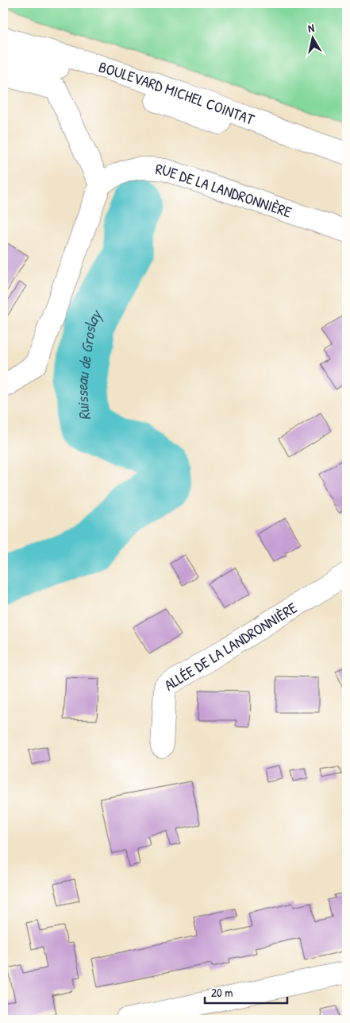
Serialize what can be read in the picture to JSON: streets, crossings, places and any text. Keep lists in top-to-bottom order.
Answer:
{
  "streets": {
    "street": ["BOULEVARD MICHEL COINTAT", "RUE DE LA LANDRONNIÈRE", "ALLÉE DE LA LANDRONNIÈRE"]
  },
  "water": ["Ruisseau de Groslay"],
  "scale_bar": "20 m",
  "north": "top"
}
